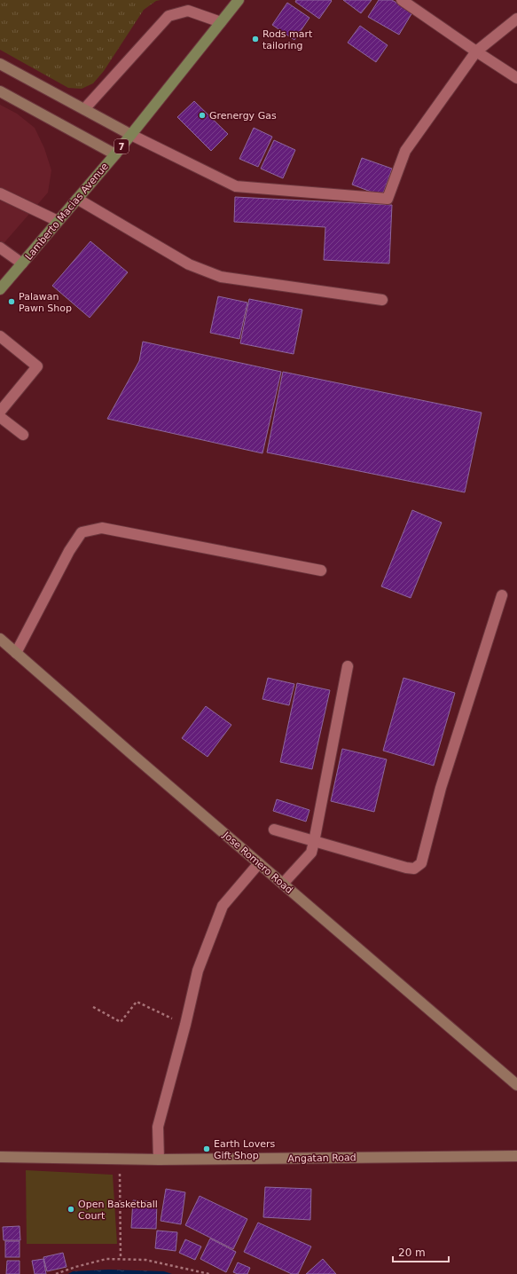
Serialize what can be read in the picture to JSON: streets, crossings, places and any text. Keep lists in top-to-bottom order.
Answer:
{
  "streets": {
    "main road": [
      "7",
      "Lamberto Macias Avenue",
      "Jose Romero Road",
      "Angatan Road"
    ]
  },
  "places": [
    "Rods mart tailoring",
    "Grenergy Gas",
    "Palawan Pawn Shop",
    "Earth Lovers Gift Shop",
    "Open Basketball Court"
  ],
  "scale_bar": "20 m"
}
